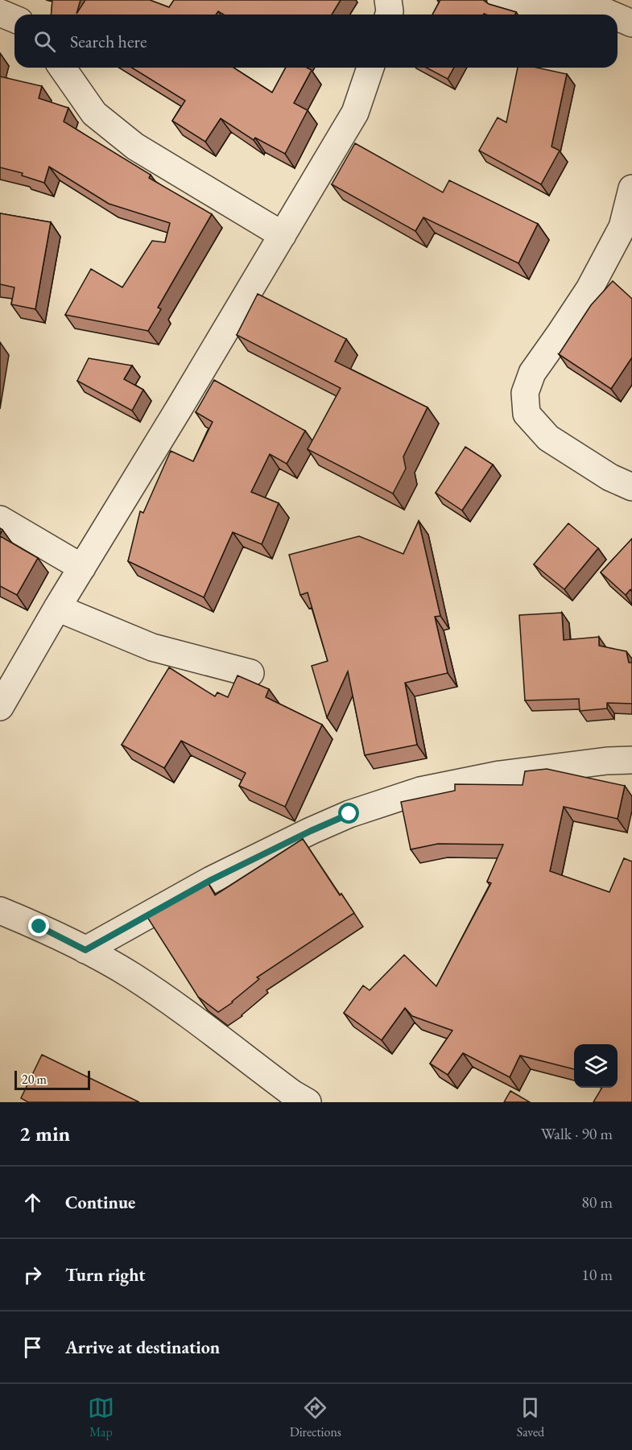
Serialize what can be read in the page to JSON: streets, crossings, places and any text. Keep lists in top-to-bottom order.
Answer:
{
  "scale_bar": "20 m",
  "page": {
    "search": "Search here",
    "scale": "20 m",
    "heading": ["2 min", "Walk · 90 m"],
    "list": [
      ["Continue", "80 m"],
      ["Turn right", "10 m"],
      "Arrive at destination"
    ],
    "nav": ["Map", "Directions", "Saved"]
  }
}
